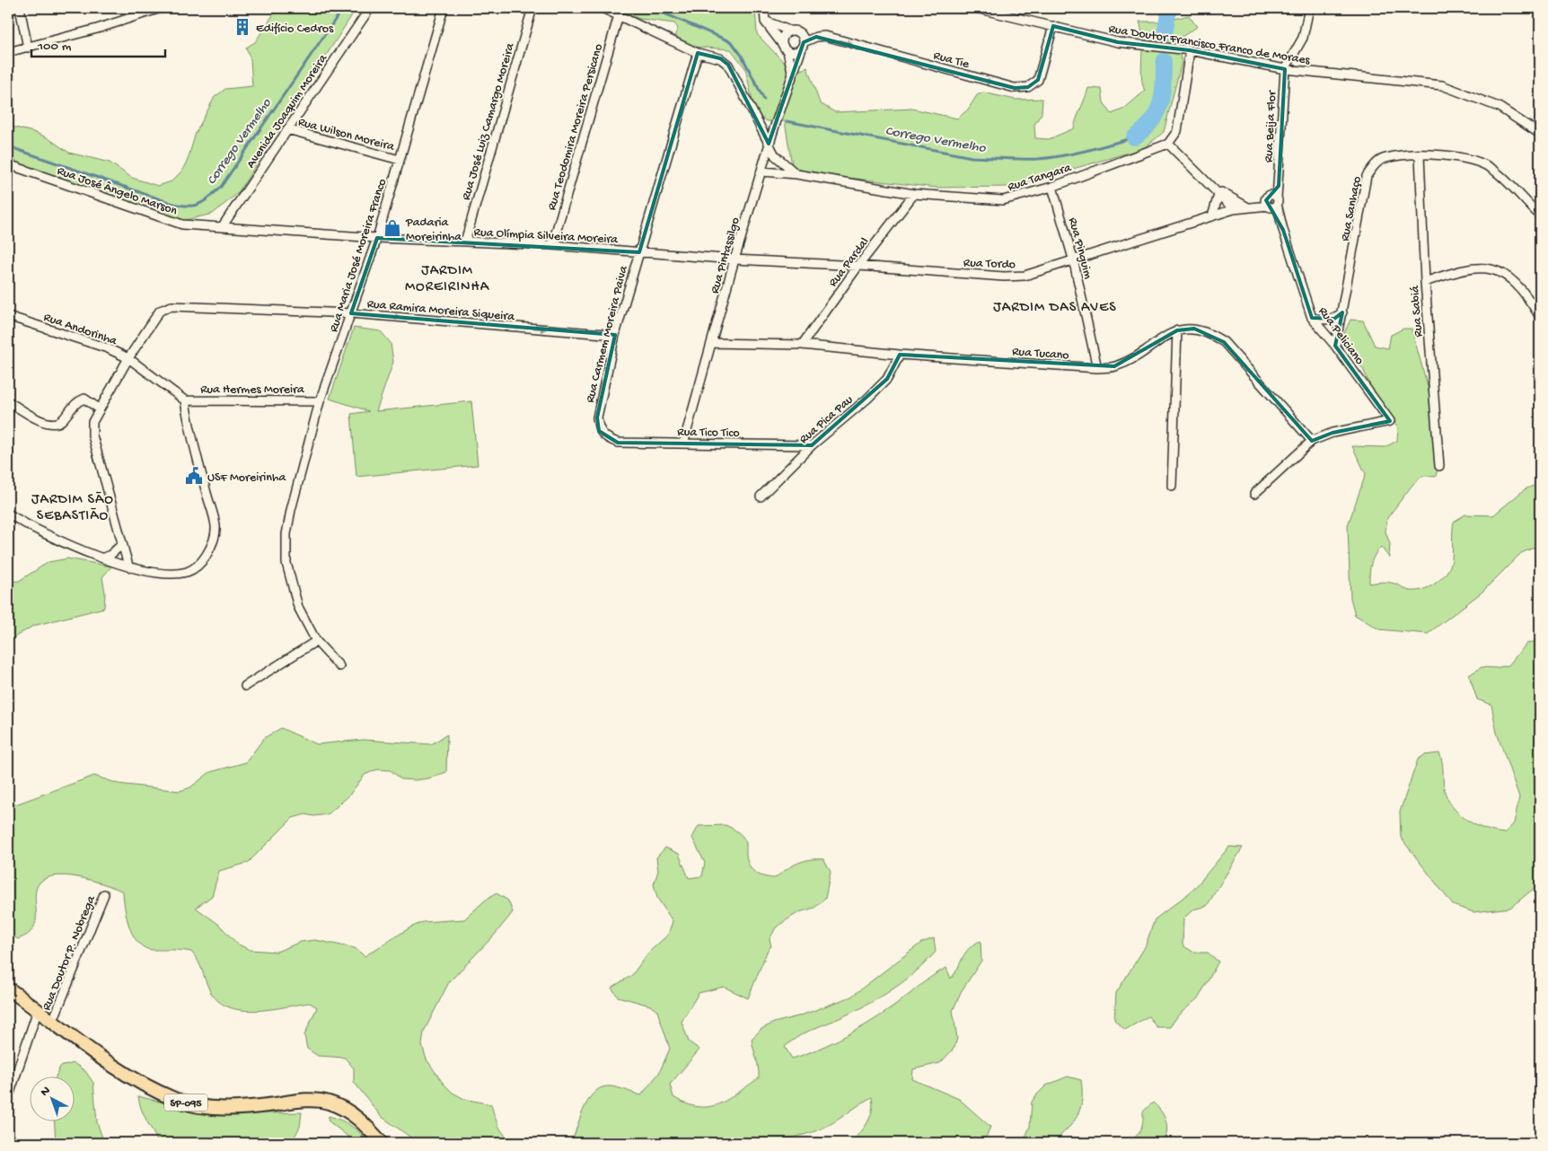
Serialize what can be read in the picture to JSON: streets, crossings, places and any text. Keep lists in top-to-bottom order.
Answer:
{
  "streets": {
    "main road": ["SP-095"],
    "street": [
      "Rua Doutor Francisco Franco de Moraes",
      "Rua Tie",
      "Avenida Joaquim Moreira",
      "Rua José Luiz Camargo Moreira",
      "Rua Teodomira Moreira Persicano",
      "Rua Beija Flor",
      "Rua Wilson Moreira",
      "Rua Tangara",
      "Rua José Ângelo Marson",
      "Rua Sanhaço",
      "Rua Olímpia Silveira Moreira",
      "Rua Pinguim",
      "Rua Maria José Moreira Franco",
      "Rua Pintassilgo",
      "Rua Pardal",
      "Rua Tordo",
      "Rua Ramira Moreira Siqueira",
      "Rua Sabiá",
      "Rua Andorinha",
      "Rua Carmem Moreira Paiva",
      "Rua Peliciano",
      "Rua Tucano",
      "Rua Hermes Moreira",
      "Rua Pica Pau",
      "Rua Tico Tico",
      "Rua Doutor P. Nobrega"
    ]
  },
  "crossings": [
    ["Rua Doutor Francisco Franco de Moraes", "Rua Tie"],
    ["Rua Doutor Francisco Franco de Moraes", "Rua Beija Flor"],
    ["Rua Tie", "Rua Pintassilgo"],
    ["Avenida Joaquim Moreira", "Rua Wilson Moreira"],
    ["Avenida Joaquim Moreira", "Rua José Ângelo Marson"],
    ["Avenida Joaquim Moreira", "Rua Olímpia Silveira Moreira"],
    ["Rua José Luiz Camargo Moreira", "Rua Olímpia Silveira Moreira"],
    ["Rua Teodomira Moreira Persicano", "Rua Olímpia Silveira Moreira"],
    ["Rua Beija Flor", "Rua Peliciano"],
    ["Rua Wilson Moreira", "Rua Maria José Moreira Franco"],
    ["Rua Tangara", "Rua Pinguim"],
    ["Rua Tangara", "Rua Pintassilgo"],
    ["Rua Tangara", "Rua Pardal"],
    ["Rua José Ângelo Marson", "Rua Olímpia Silveira Moreira"],
    ["Rua Sanhaço", "Rua Sabiá"],
    ["Rua Sanhaço", "Rua Peliciano"],
    ["Rua Olímpia Silveira Moreira", "Rua Maria José Moreira Franco"],
    ["Rua Olímpia Silveira Moreira", "Rua Pintassilgo"],
    ["Rua Olímpia Silveira Moreira", "Rua Tordo"],
    ["Rua Olímpia Silveira Moreira", "Rua Carmem Moreira Paiva"],
    ["Rua Pinguim", "Rua Tordo"],
    ["Rua Pinguim", "Rua Tucano"],
    ["Rua Maria José Moreira Franco", "Rua Ramira Moreira Siqueira"],
    ["Rua Maria José Moreira Franco", "Rua Hermes Moreira"],
    ["Rua Pintassilgo", "Rua Tordo"],
    ["Rua Pintassilgo", "Rua Tucano"],
    ["Rua Pintassilgo", "Rua Tico Tico"],
    ["Rua Pardal", "Rua Tordo"],
    ["Rua Pardal", "Rua Tucano"],
    ["Rua Ramira Moreira Siqueira", "Rua Andorinha"],
    ["Rua Ramira Moreira Siqueira", "Rua Carmem Moreira Paiva"],
    ["Rua Andorinha", "Rua Hermes Moreira"],
    ["Rua Carmem Moreira Paiva", "Rua Tico Tico"],
    ["Rua Peliciano", "Rua Tucano"],
    ["Rua Tucano", "Rua Pica Pau"],
    ["Rua Pica Pau", "Rua Tico Tico"],
    ["Rua Doutor P. Nobrega", "SP-095"]
  ],
  "one_way": ["Rua Tie", "Rua Ramira Moreira Siqueira"],
  "districts": ["JARDIM MOREIRINHA", "JARDIM DAS AVES", "JARDIM SÃO SEBASTIÃO"],
  "water": ["Corrego Vermelho"],
  "places": {
    "building": ["Edifício Cedros"],
    "shop": ["Padaria Moreirinha"],
    "public building": ["USF Moreirinha"]
  },
  "scale_bar": "100 m",
  "north": "top left"
}
